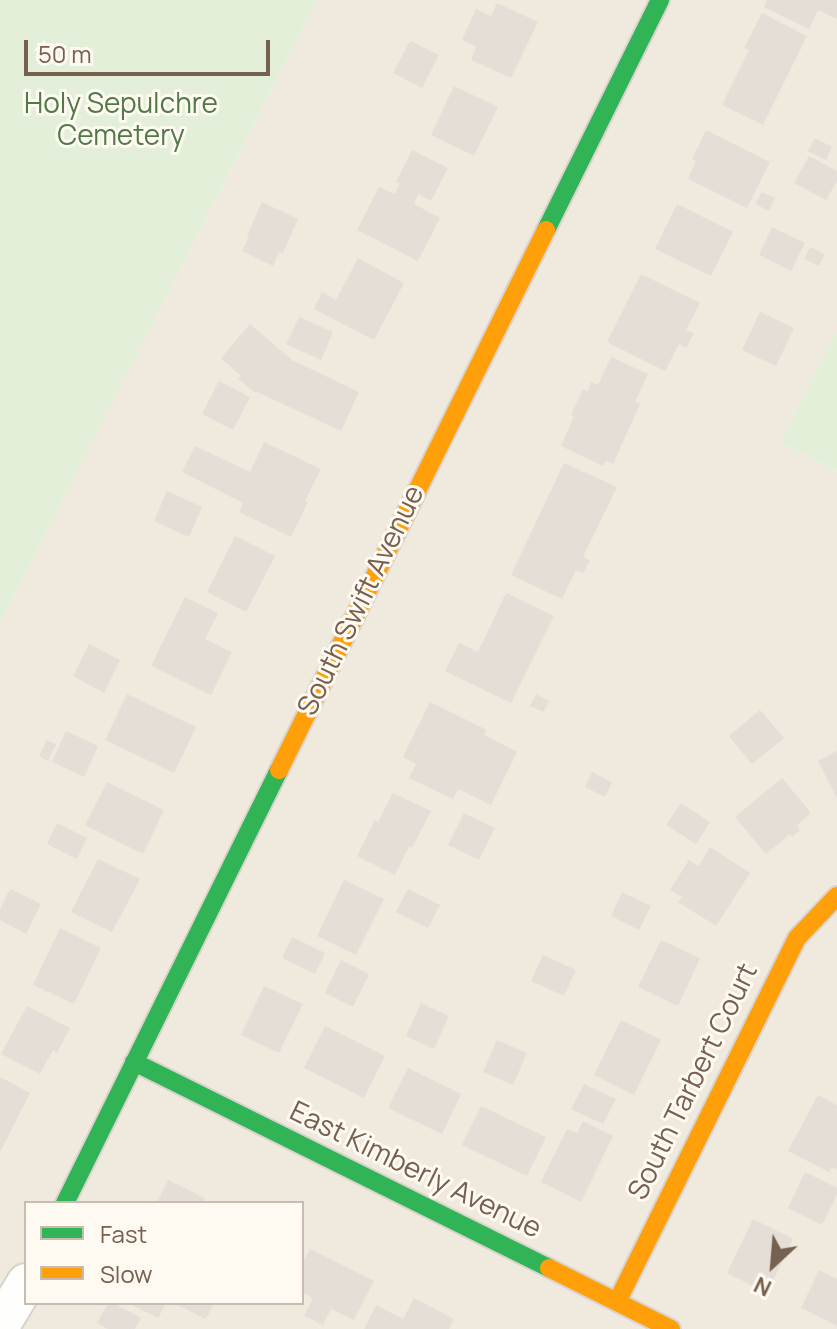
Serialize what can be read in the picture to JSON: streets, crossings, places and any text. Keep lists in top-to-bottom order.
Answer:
{
  "streets": {
    "street": ["South Swift Avenue", "South Tarbert Court", "East Kimberly Avenue"]
  },
  "crossings": [
    ["South Swift Avenue", "East Kimberly Avenue"],
    ["South Tarbert Court", "East Kimberly Avenue"]
  ],
  "parks": ["Holy Sepulchre Cemetery"],
  "legend": ["Fast", "Slow"],
  "scale_bar": "50 m",
  "north": "bottom left"
}
